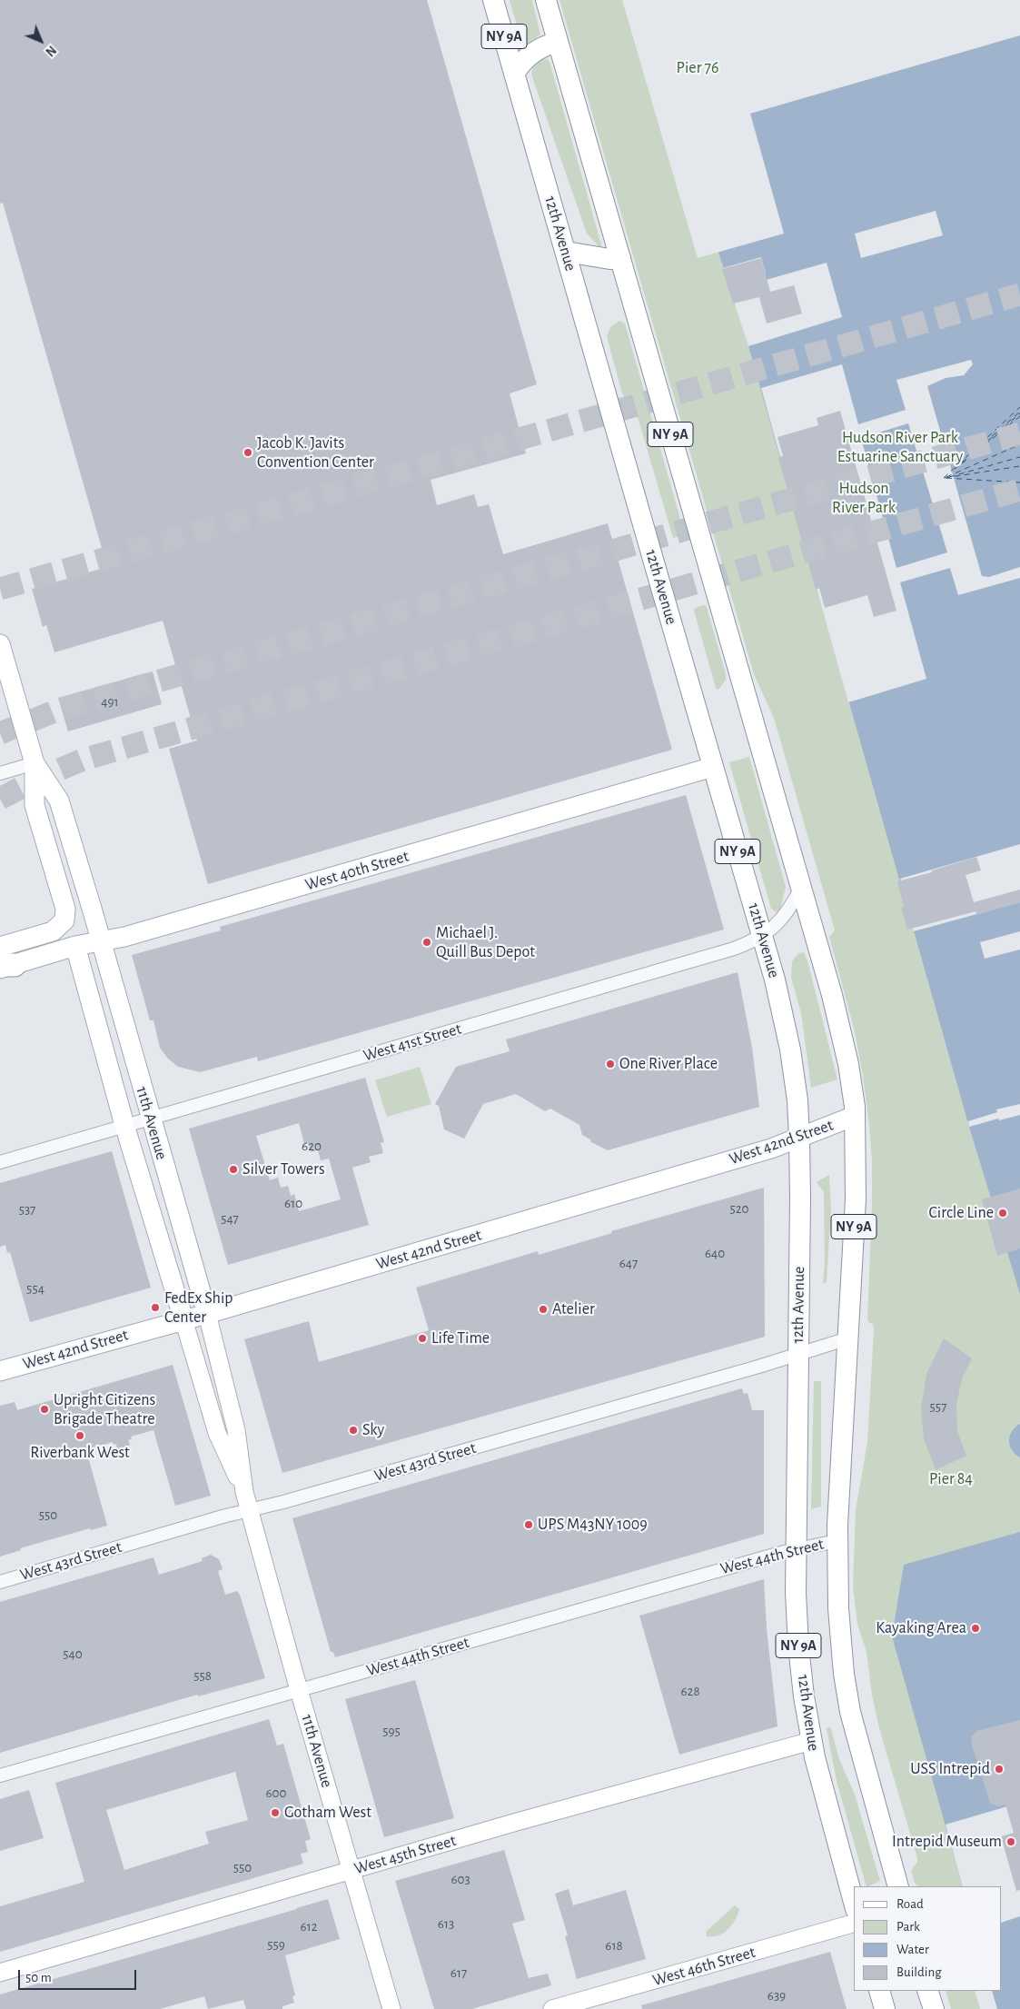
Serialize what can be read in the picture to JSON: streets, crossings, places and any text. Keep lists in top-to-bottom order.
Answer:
{
  "streets": {
    "highway": ["NY 9A", "12th Avenue"],
    "main road": [
      "West 40th Street",
      "11th Avenue",
      "West 42nd Street",
      "West 45th Street",
      "West 46th Street"
    ],
    "street": ["West 41st Street", "West 43rd Street", "West 44th Street"]
  },
  "crossings": [
    ["NY 9A", "West 41st Street"],
    ["NY 9A", "West 42nd Street"],
    ["NY 9A", "West 43rd Street"],
    ["NY 9A", "West 44th Street"],
    ["12th Avenue", "West 40th Street"],
    ["12th Avenue", "West 41st Street"],
    ["12th Avenue", "West 42nd Street"],
    ["12th Avenue", "West 43rd Street"],
    ["12th Avenue", "West 44th Street"],
    ["12th Avenue", "West 45th Street"],
    ["West 40th Street", "11th Avenue"],
    ["West 41st Street", "11th Avenue"],
    ["11th Avenue", "West 42nd Street"],
    ["11th Avenue", "West 43rd Street"],
    ["11th Avenue", "West 44th Street"],
    ["11th Avenue", "West 45th Street"]
  ],
  "parks": [
    "Pier 76",
    "Hudson River Park Estuarine Sanctuary",
    "Hudson River Park",
    "Pier 84"
  ],
  "places": [
    "Jacob K. Javits Convention Center",
    "Michael J. Quill Bus Depot",
    "One River Place",
    "Silver Towers",
    "Circle Line",
    "FedEx Ship Center",
    "Atelier",
    "Life Time",
    "Upright Citizens Brigade Theatre",
    "Sky",
    "Riverbank West",
    "UPS M43NY 1009",
    "Kayaking Area",
    "USS Intrepid",
    "Gotham West",
    "Intrepid Museum"
  ],
  "house_numbers": [
    "491",
    "620",
    "610",
    "520",
    "537",
    "547",
    "640",
    "647",
    "554",
    "557",
    "550",
    "540",
    "558",
    "628",
    "595",
    "600",
    "550",
    "603",
    "613",
    "612",
    "559",
    "618",
    "617",
    "639"
  ],
  "legend": [
    "Road",
    "Park",
    "Water",
    "Building"
  ],
  "scale_bar": "50 m",
  "north": "bottom right"
}
